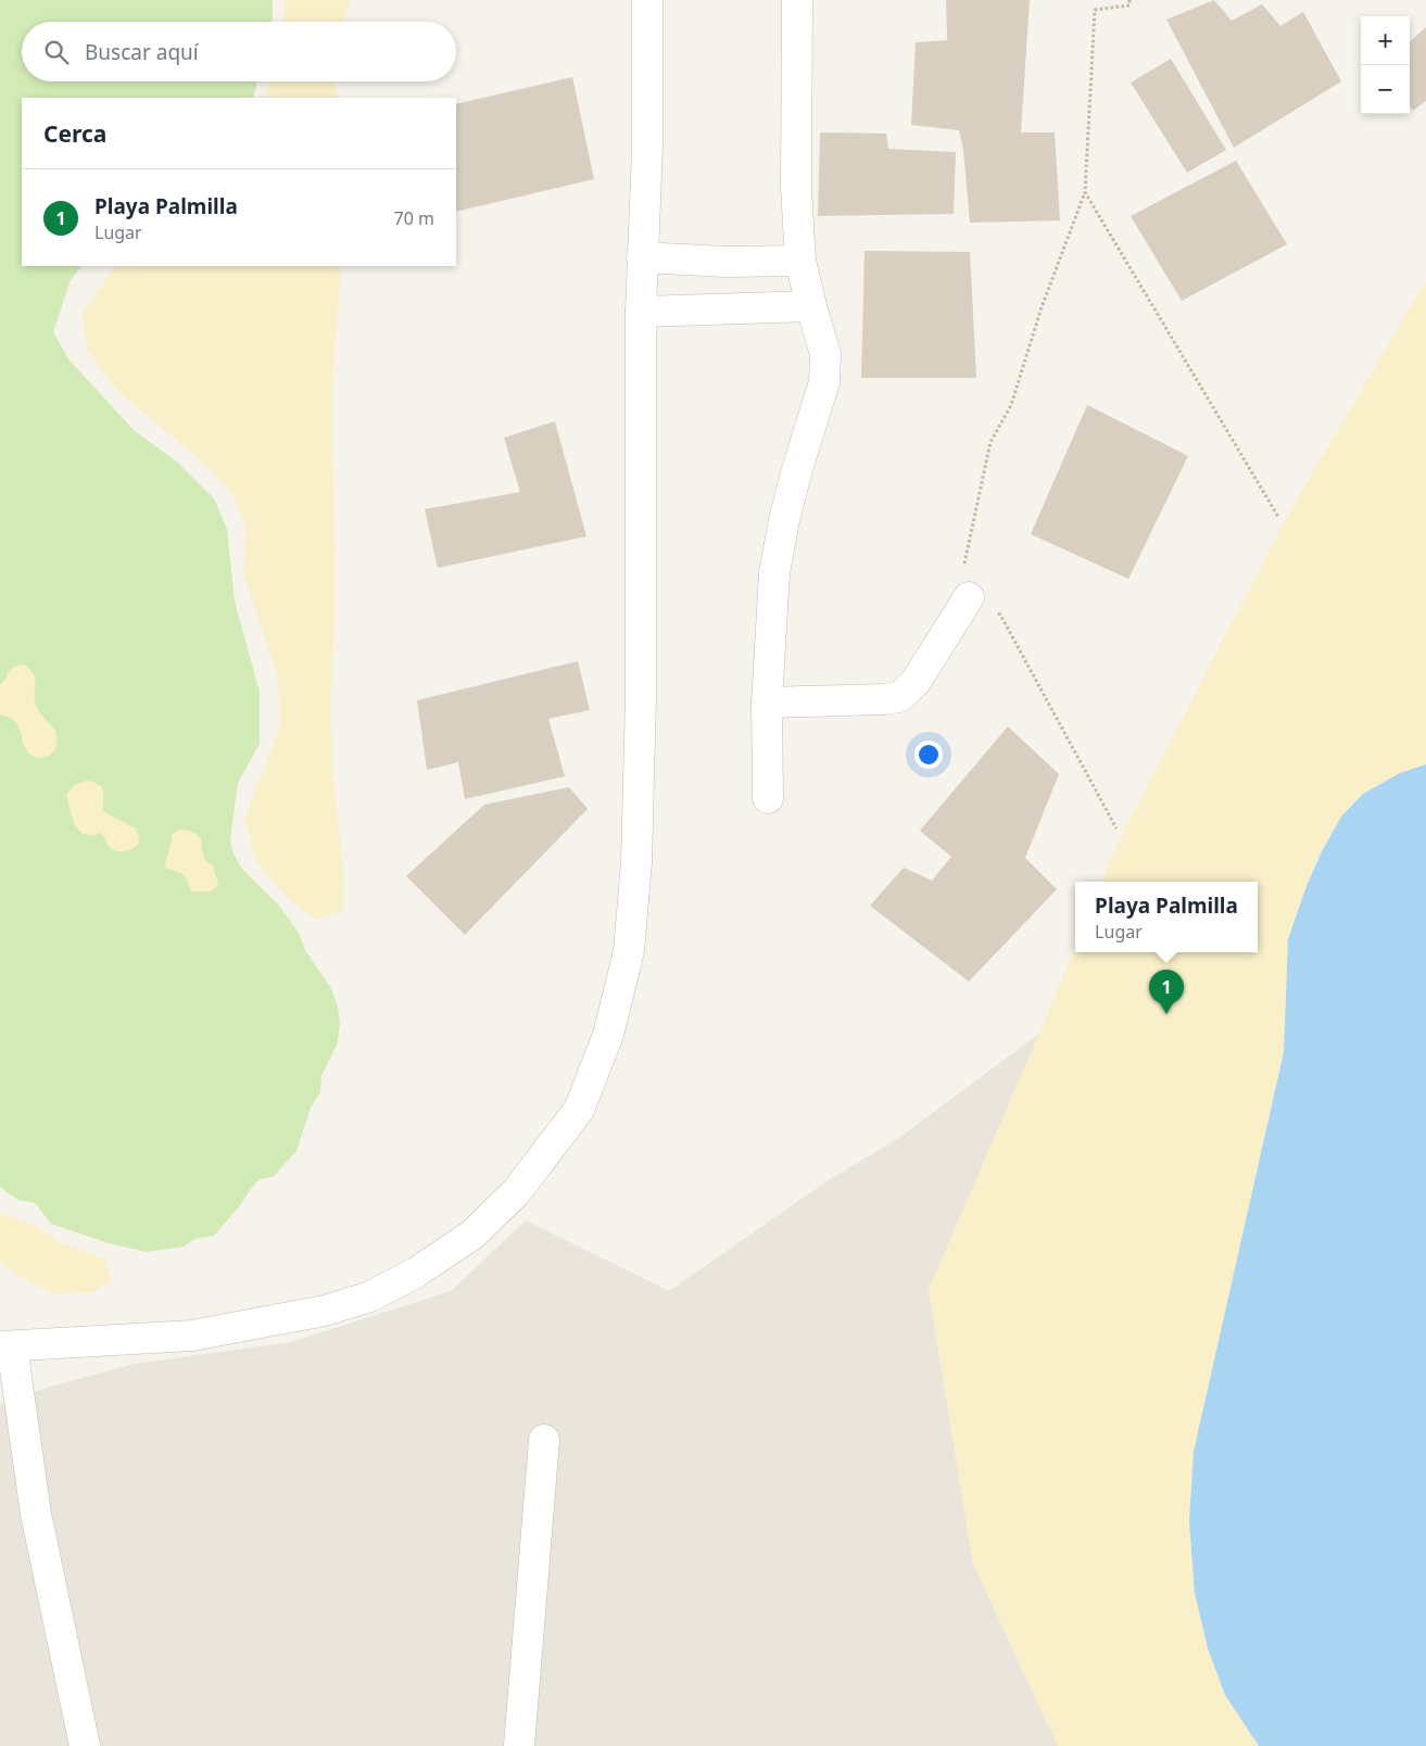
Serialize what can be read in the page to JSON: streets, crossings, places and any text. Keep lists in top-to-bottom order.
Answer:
{
  "page": {
    "map_buttons": ["+", "−"],
    "search": "Buscar aquí",
    "heading": "Cerca",
    "list": [
      {
        "mark": "1",
        "name": "Playa Palmilla",
        "note": "Lugar",
        "value": "70 m"
      }
    ],
    "popup": ["Playa Palmilla", "Lugar"],
    "pins": "1"
  }
}
